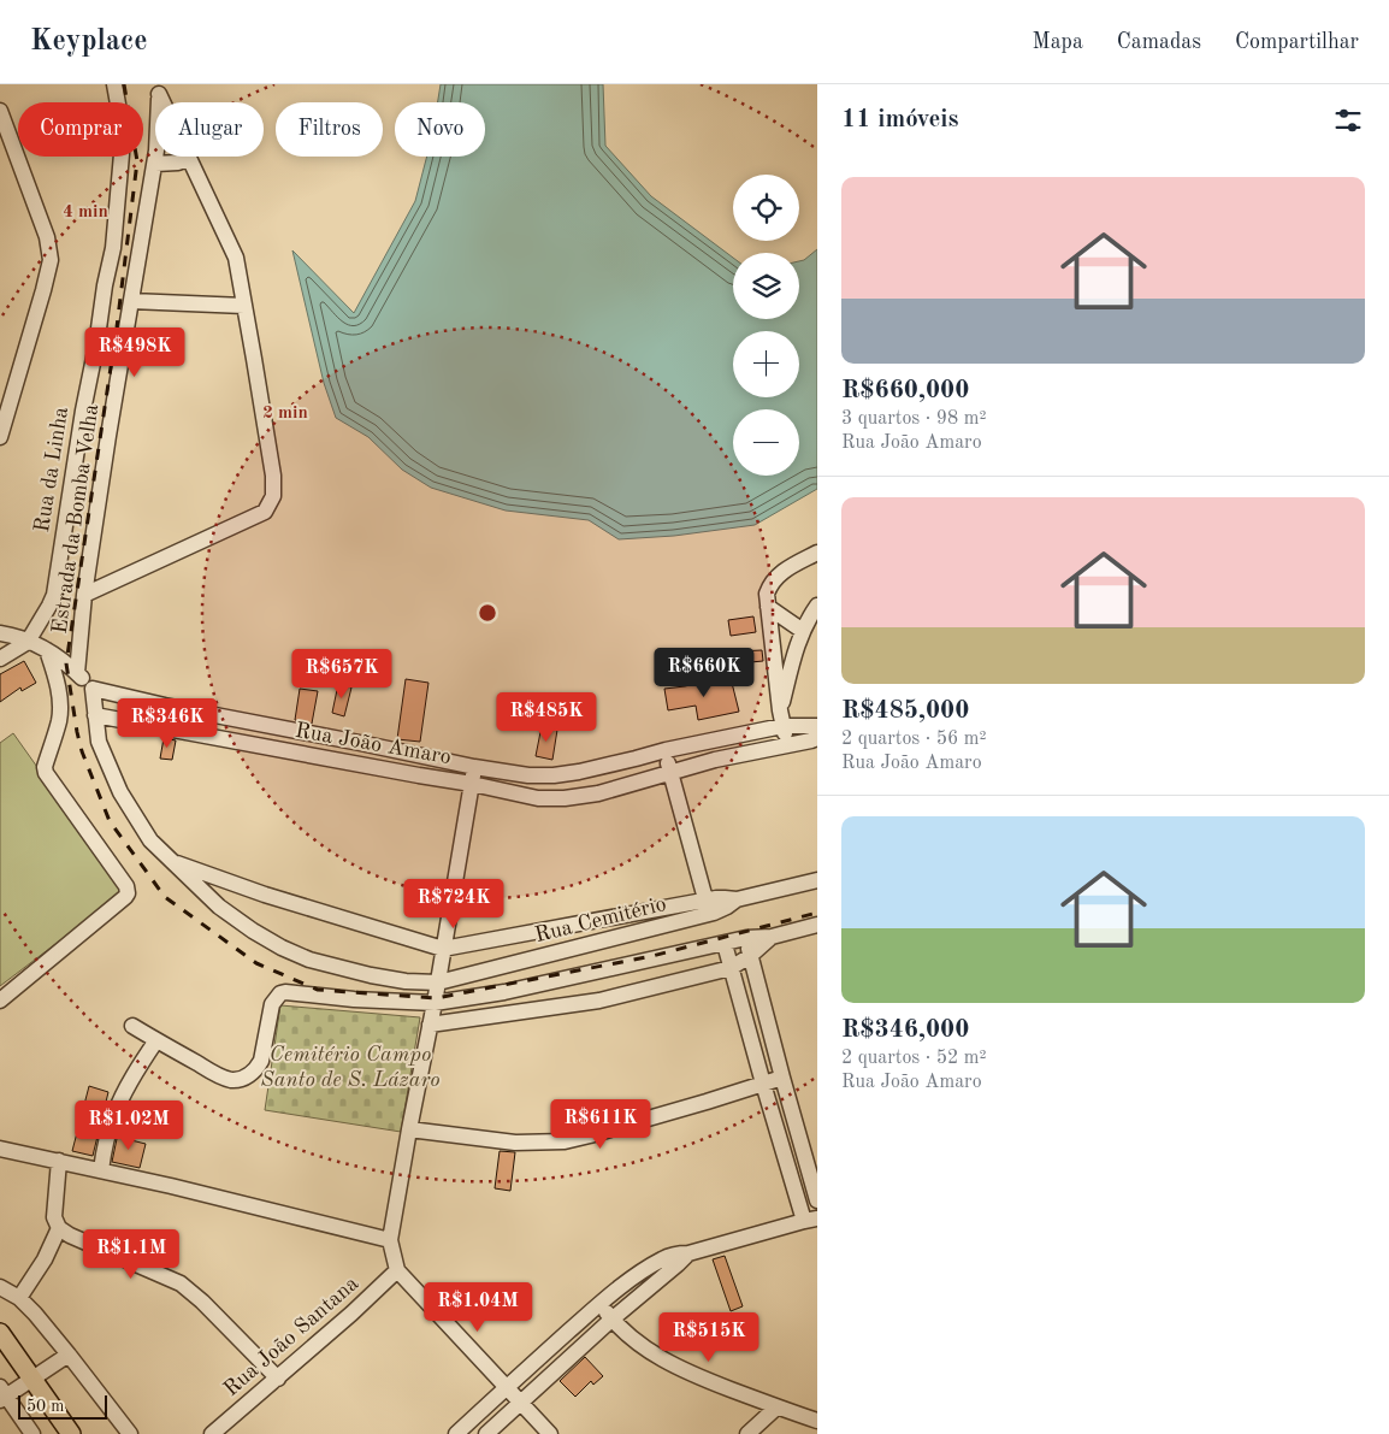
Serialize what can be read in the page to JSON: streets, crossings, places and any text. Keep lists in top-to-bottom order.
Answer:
{
  "streets": {
    "street": [
      "Rua da Linha",
      "Estrada da Bomba Velha",
      "Rua João Amaro",
      "Rua Cemitério",
      "Rua João Santana"
    ]
  },
  "crossings": [
    ["Rua João Amaro", "Rua Cemitério"]
  ],
  "parks": ["Cemitério Campo Santo de S. Lázaro"],
  "scale_bar": "50 m",
  "page": {
    "header": "Keyplace",
    "nav": ["Mapa", "Camadas", "Compartilhar"],
    "heading": "11 imóveis",
    "chip": [
      "Comprar",
      "Alugar",
      "Filtros",
      "Novo"
    ],
    "list": [
      {
        "name": "R$660,000",
        "note": "3 quartos · 98 m² · Rua João Amaro"
      },
      {
        "name": "R$485,000",
        "note": "2 quartos · 56 m² · Rua João Amaro"
      },
      {
        "name": "R$346,000",
        "note": "2 quartos · 52 m² · Rua João Amaro"
      }
    ],
    "map_buttons": ["+", "−"],
    "price": [
      "R$498K",
      "R$660K",
      "R$657K",
      "R$485K",
      "R$346K",
      "R$724K",
      "R$611K",
      "R$1.02M",
      "R$1.1M",
      "R$1.04M",
      "R$515K"
    ],
    "scale": "50 m"
  },
  "rings": ["4 min", "2 min"]
}
